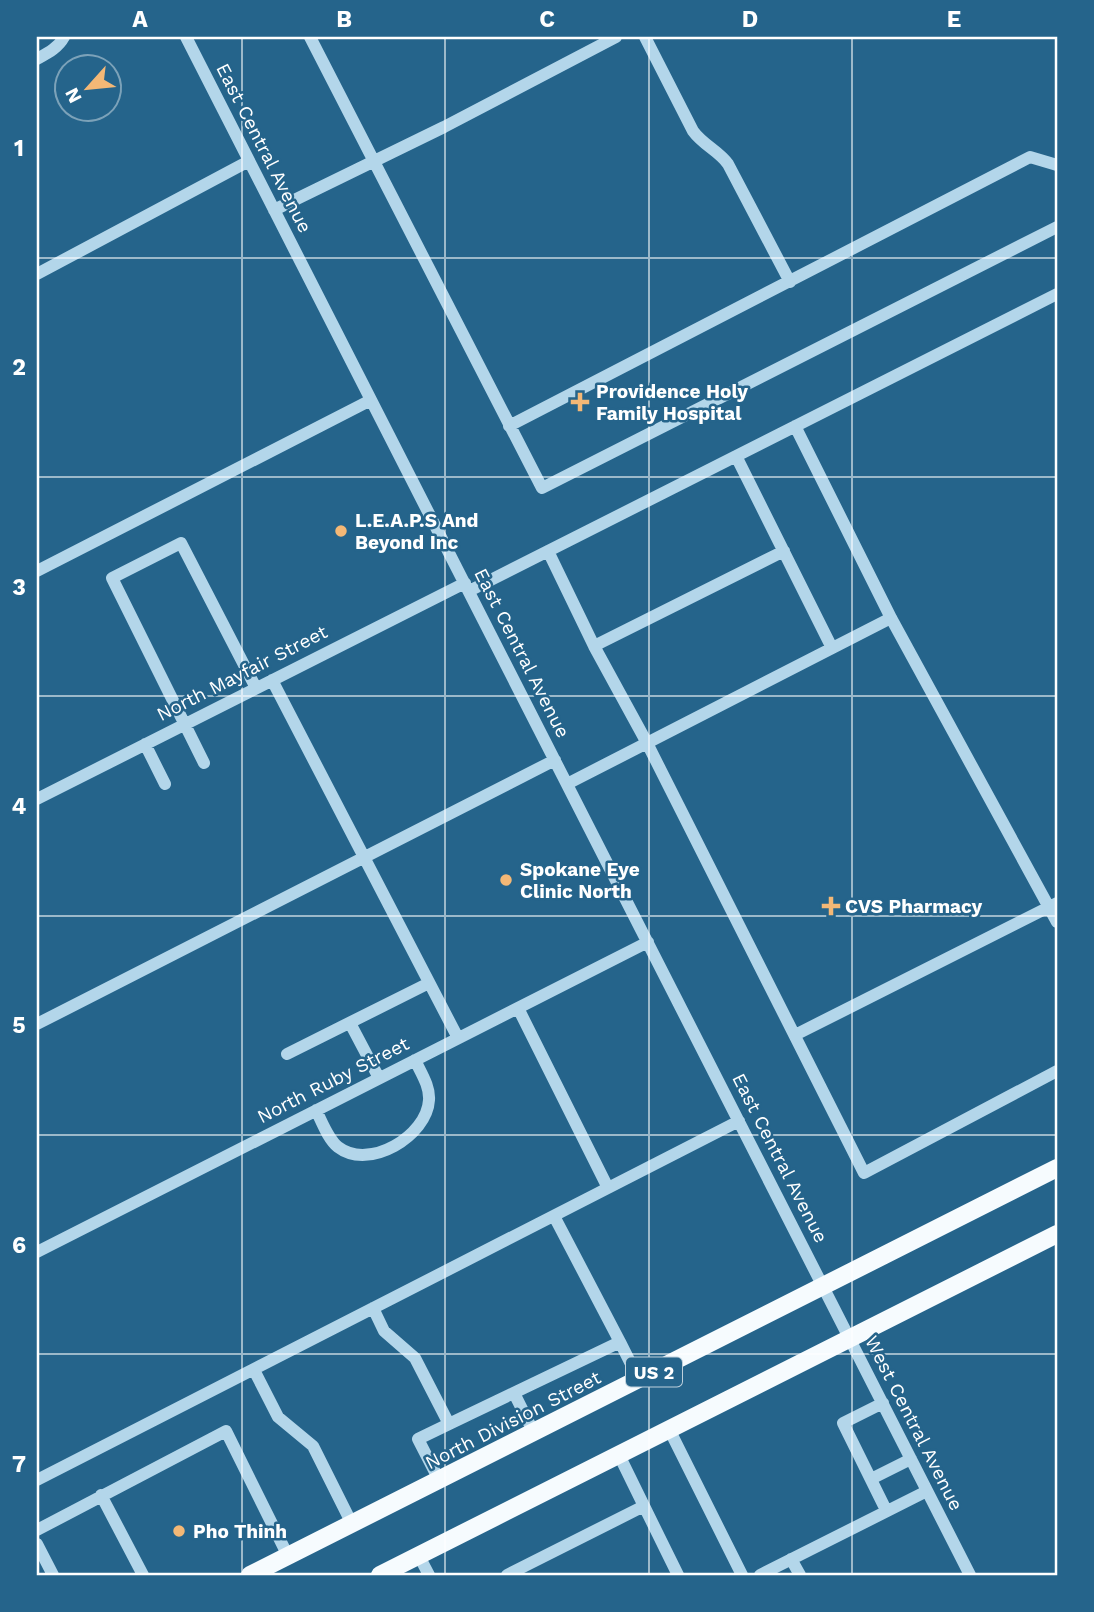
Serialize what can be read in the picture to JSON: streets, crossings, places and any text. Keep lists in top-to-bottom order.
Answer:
{
  "streets": {
    "main road": ["US 2", "North Division Street"],
    "street": [
      "East Central Avenue",
      "North Mayfair Street",
      "North Ruby Street",
      "West Central Avenue"
    ]
  },
  "crossings": [
    ["East Central Avenue", "North Mayfair Street"],
    ["East Central Avenue", "North Ruby Street"],
    ["East Central Avenue", "North Division Street"],
    ["East Central Avenue", "West Central Avenue"],
    ["North Division Street", "West Central Avenue"]
  ],
  "places": {
    "health": ["Providence Holy Family Hospital", "CVS Pharmacy"],
    "other": ["L.E.A.P.S And Beyond Inc", "Spokane Eye Clinic North", "Pho Thinh"]
  },
  "north": "bottom left",
  "grid": {
    "columns": [
      "A",
      "B",
      "C",
      "D",
      "E"
    ],
    "rows": [
      "1",
      "2",
      "3",
      "4",
      "5",
      "6",
      "7"
    ]
  }
}
